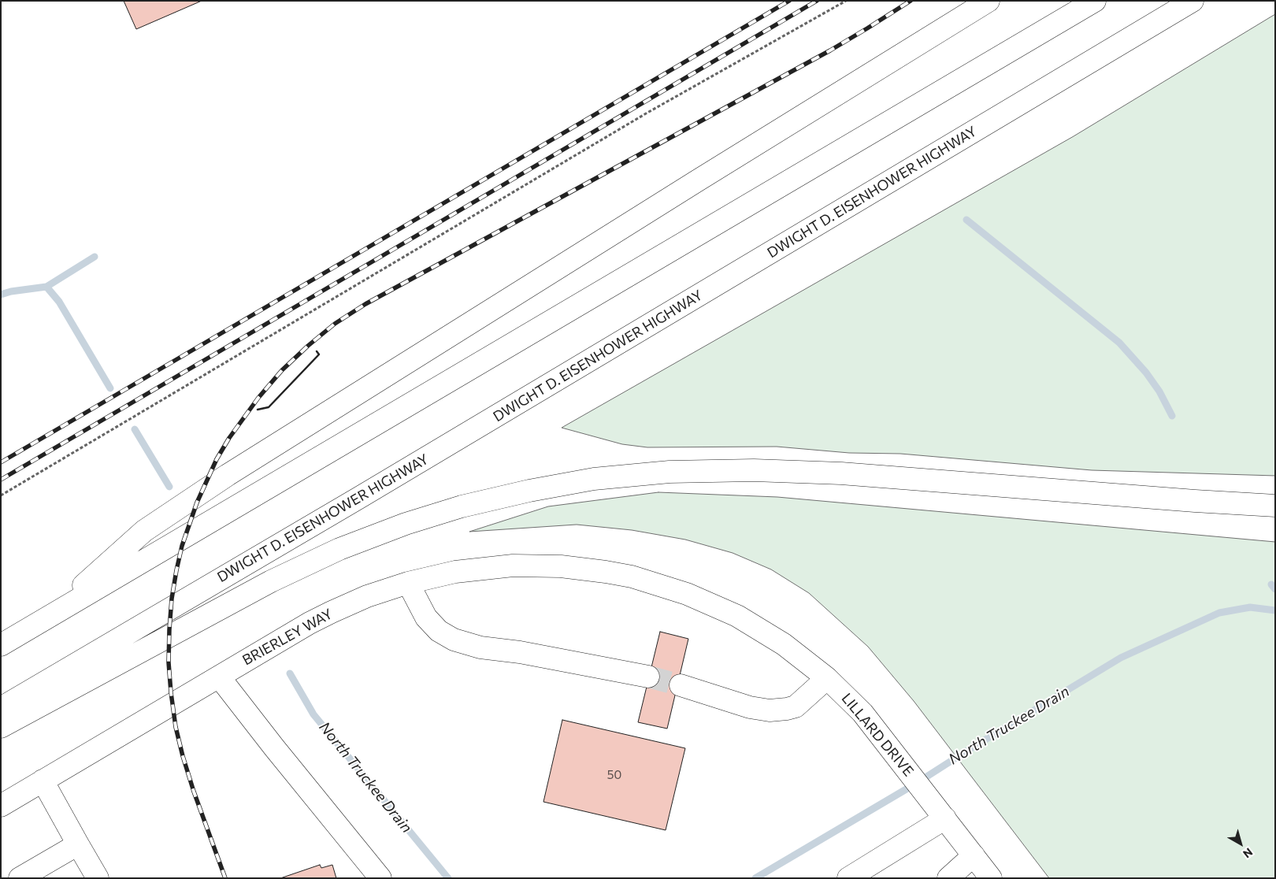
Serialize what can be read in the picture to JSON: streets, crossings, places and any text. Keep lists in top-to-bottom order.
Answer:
{
  "streets": {
    "main road": ["DWIGHT D. EISENHOWER HIGHWAY", "BRIERLEY WAY", "LILLARD DRIVE"]
  },
  "crossings": [
    ["BRIERLEY WAY", "LILLARD DRIVE"]
  ],
  "water": ["North Truckee Drain"],
  "house_numbers": ["50"],
  "north": "bottom right"
}
